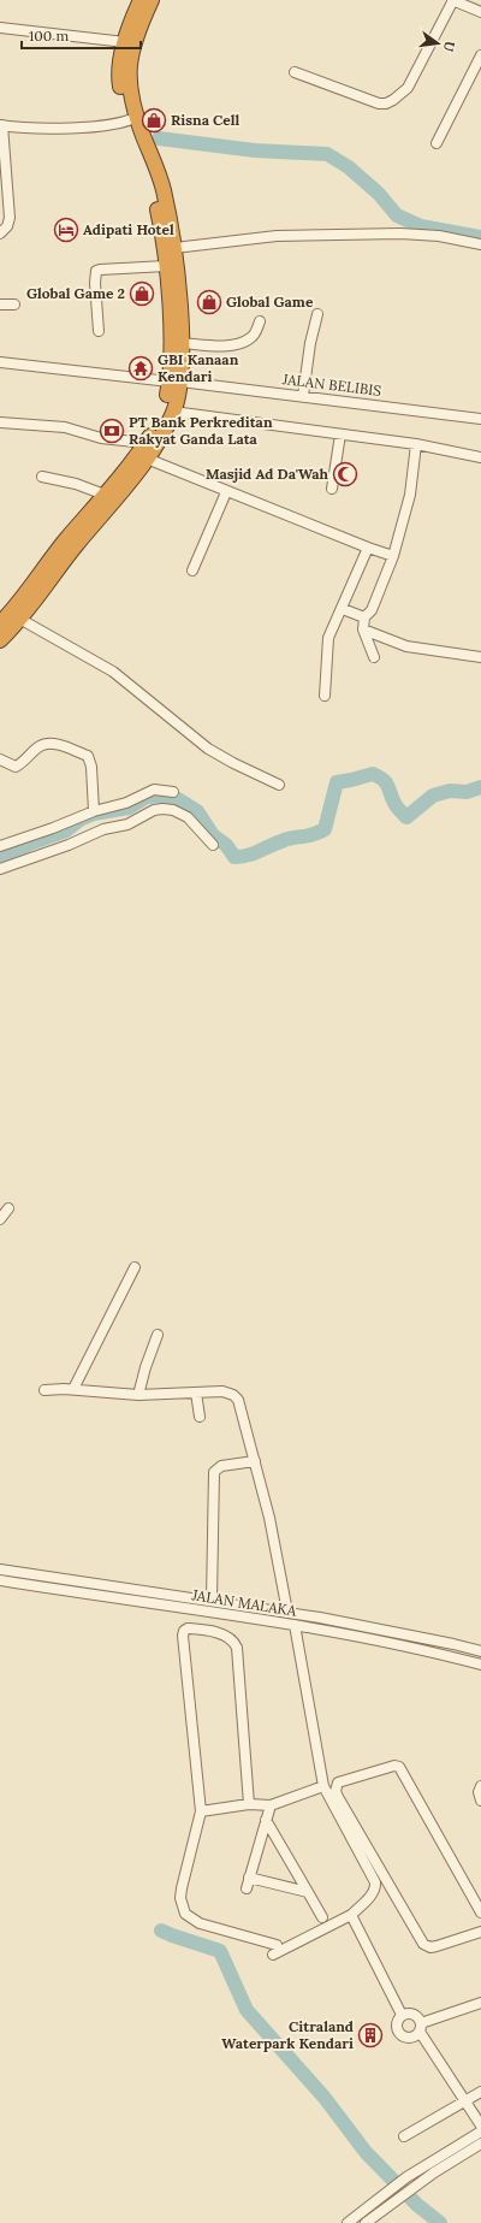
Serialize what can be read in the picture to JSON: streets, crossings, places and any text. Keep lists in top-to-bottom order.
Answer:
{
  "streets": {
    "street": ["JALAN BELIBIS", "JALAN MALAKA"]
  },
  "places": {
    "shop": ["Risna Cell", "Global Game 2", "Global Game"],
    "hotel": ["Adipati Hotel"],
    "temple": ["GBI Kanaan Kendari"],
    "bank": ["PT Bank Perkreditan Rakyat Ganda Lata"],
    "mosque": ["Masjid Ad Da'Wah"],
    "building": ["Citraland Waterpark Kendari"]
  },
  "scale_bar": "100 m",
  "north": "right"
}
